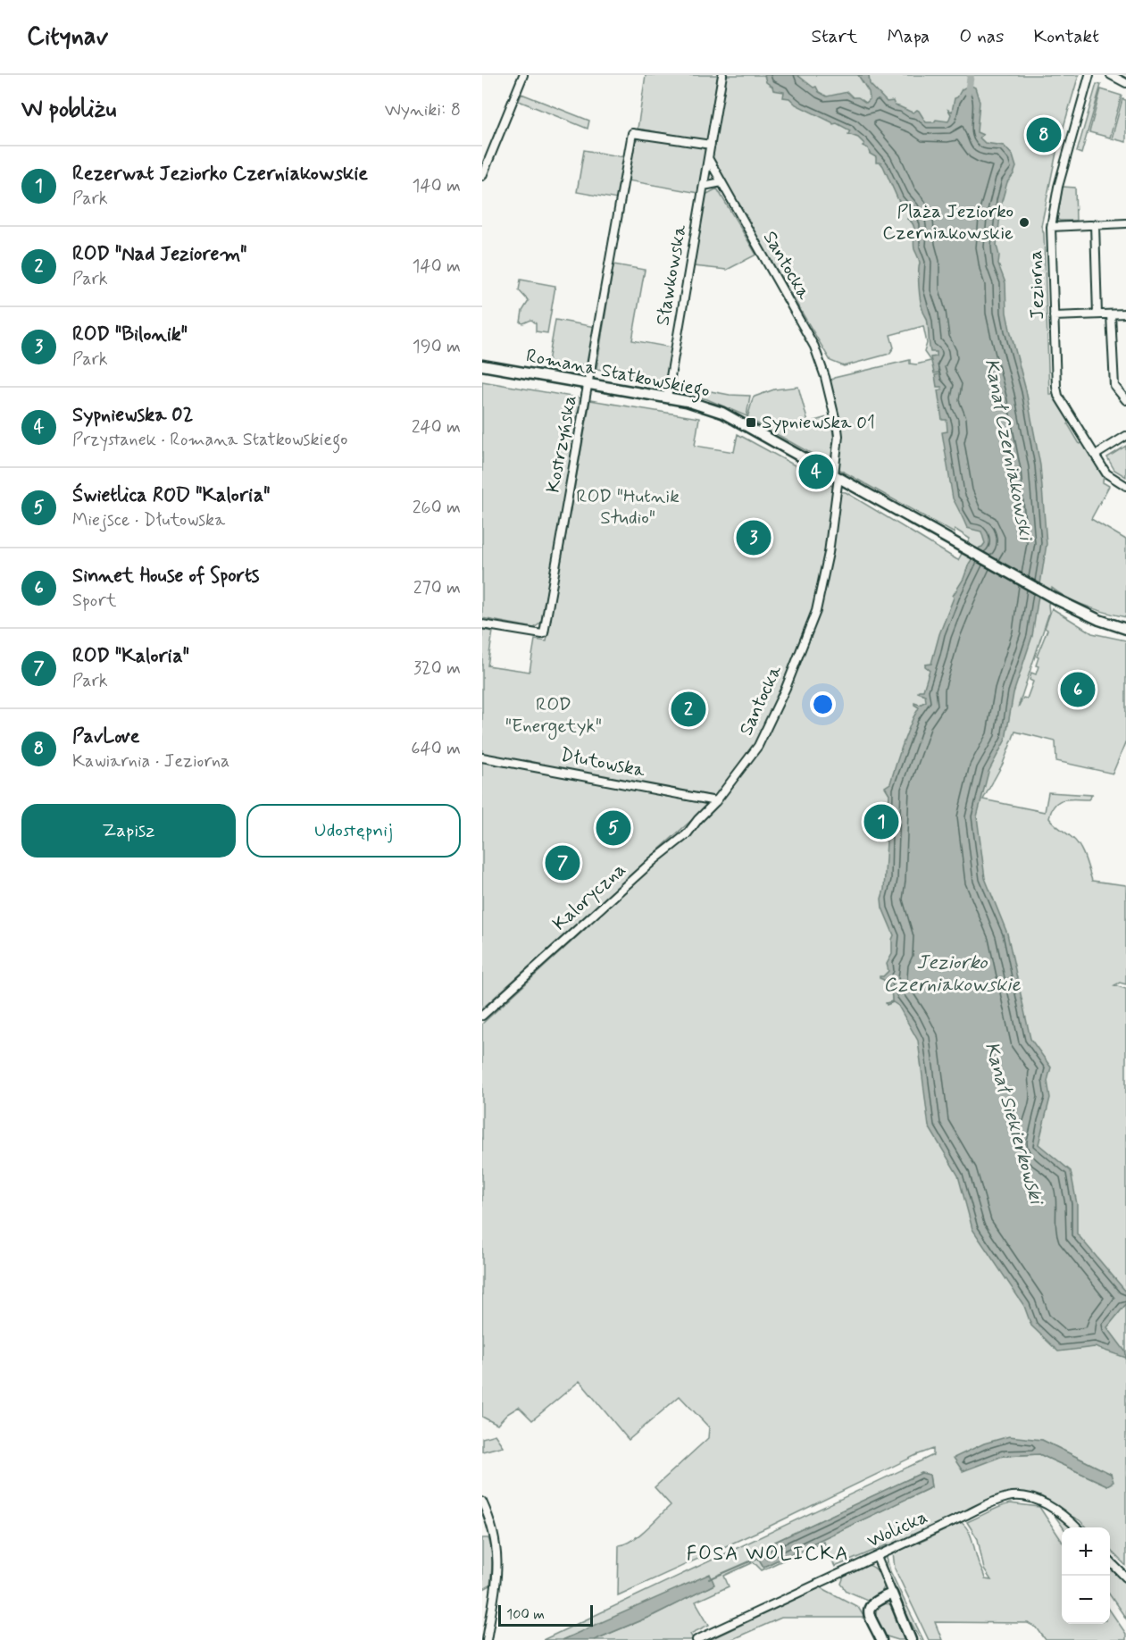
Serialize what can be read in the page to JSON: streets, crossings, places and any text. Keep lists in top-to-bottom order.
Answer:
{
  "streets": {
    "street": [
      "Santocka",
      "Sławkowska",
      "Jeziorna",
      "Romana Statkowskiego",
      "Kostrzyńska",
      "Dłutowska",
      "Kaloryczna",
      "Wolicka"
    ]
  },
  "crossings": [
    ["Santocka", "Sławkowska"],
    ["Santocka", "Romana Statkowskiego"],
    ["Santocka", "Dłutowska"],
    ["Santocka", "Kaloryczna"],
    ["Sławkowska", "Romana Statkowskiego"],
    ["Romana Statkowskiego", "Kostrzyńska"],
    ["Dłutowska", "Kaloryczna"]
  ],
  "districts": ["FOSA WOLICKA"],
  "water": ["Kanał Czerniakowski", "Jeziorko Czerniakowskie", "Kanał Siekierkowski"],
  "parks": ["ROD \"Hutnik Studio\"", "ROD \"Energetyk\""],
  "places": {
    "other": ["Plaża Jeziorko Czerniakowskie"],
    "transit": ["Sypniewska 01"]
  },
  "scale_bar": "100 m",
  "page": {
    "header": "Citynav",
    "nav": [
      "Start",
      "Mapa",
      "O nas",
      "Kontakt"
    ],
    "heading": ["W pobliżu", "Wyniki: 8"],
    "pins": [
      "8",
      "4",
      "3",
      "6",
      "2",
      "1",
      "5",
      "7"
    ],
    "list": [
      {
        "mark": "1",
        "name": "Rezerwat Jeziorko Czerniakowskie",
        "note": "Park",
        "value": "140 m"
      },
      {
        "mark": "2",
        "name": "ROD \"Nad Jeziorem\"",
        "note": "Park",
        "value": "140 m"
      },
      {
        "mark": "3",
        "name": "ROD \"Bilonik\"",
        "note": "Park",
        "value": "190 m"
      },
      {
        "mark": "4",
        "name": "Sypniewska 02",
        "note": "Przystanek · Romana Statkowskiego",
        "value": "240 m"
      },
      {
        "mark": "5",
        "name": "Świetlica ROD \"Kaloria\"",
        "note": "Miejsce · Dłutowska",
        "value": "260 m"
      },
      {
        "mark": "6",
        "name": "Sinnet House of Sports",
        "note": "Sport",
        "value": "270 m"
      },
      {
        "mark": "7",
        "name": "ROD \"Kaloria\"",
        "note": "Park",
        "value": "320 m"
      },
      {
        "mark": "8",
        "name": "PavLove",
        "note": "Kawiarnia · Jeziorna",
        "value": "640 m"
      }
    ],
    "buttons": ["Zapisz", "Udostępnij"],
    "map_buttons": ["+", "−"],
    "scale": "100 m"
  }
}
